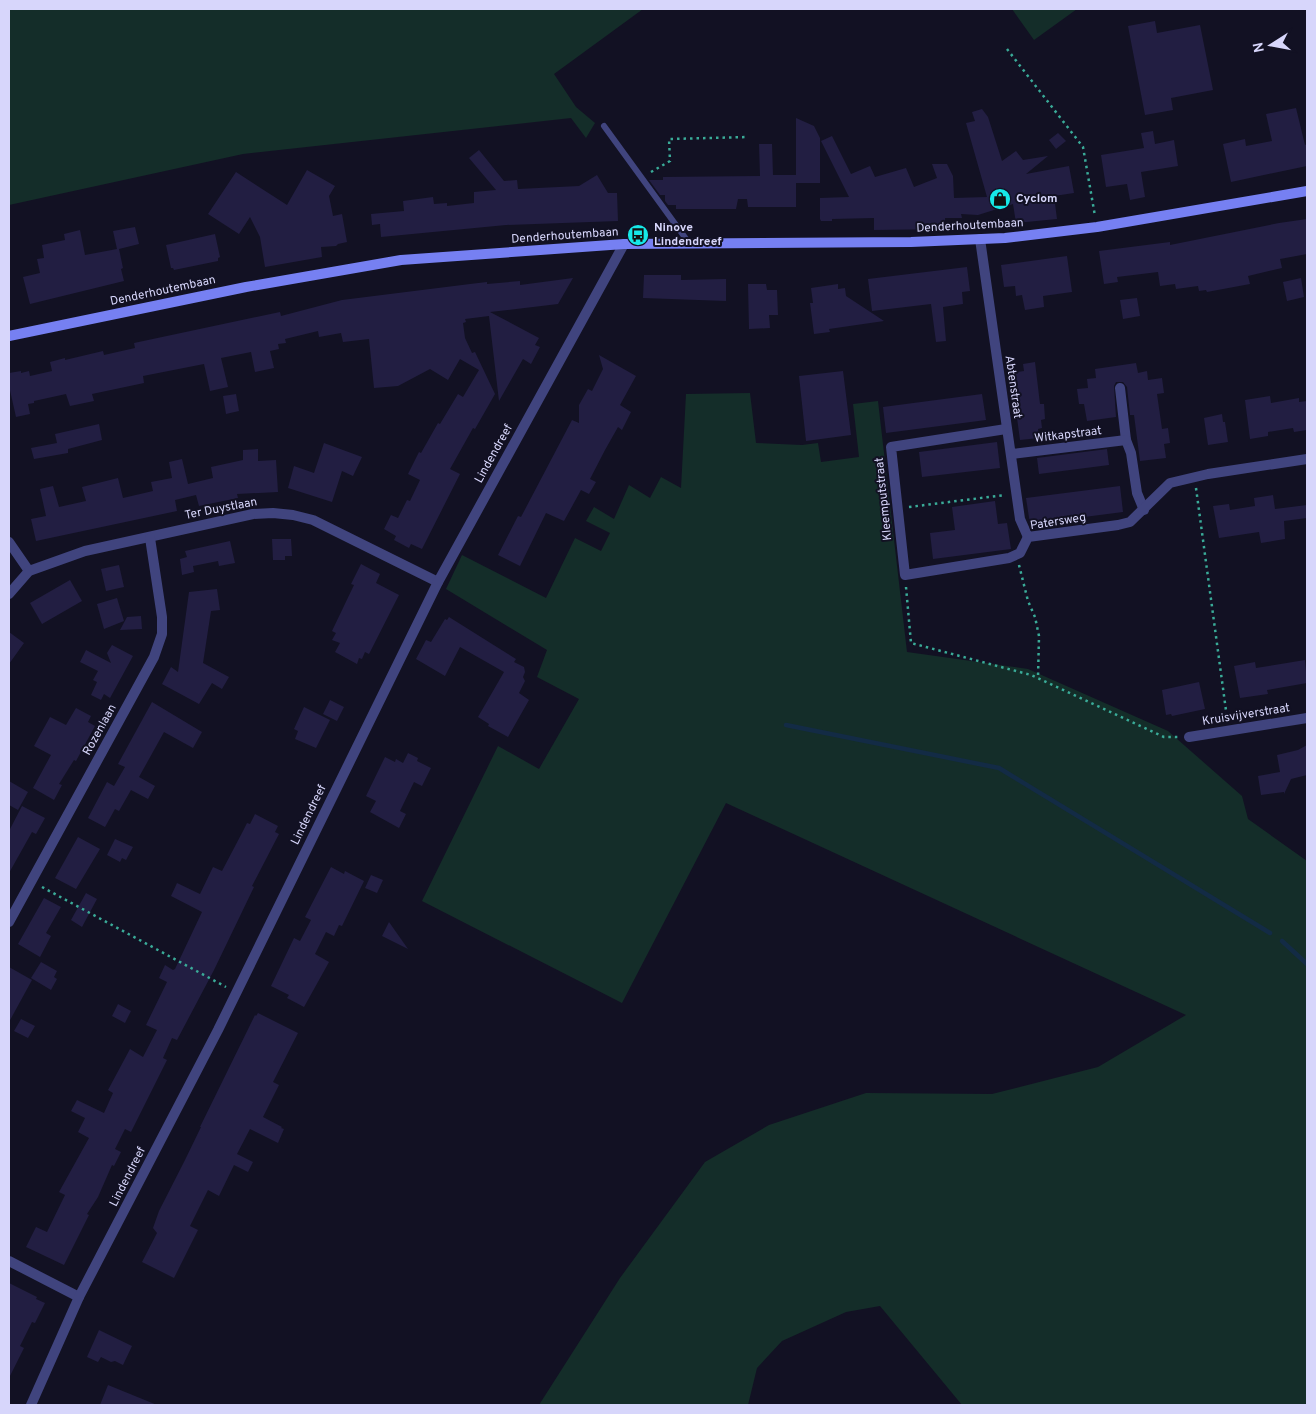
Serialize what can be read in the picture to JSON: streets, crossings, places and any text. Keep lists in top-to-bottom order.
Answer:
{
  "streets": {
    "street": [
      "Denderhoutembaan",
      "Abtenstraat",
      "Witkapstraat",
      "Lindendreef",
      "Kleemputstraat",
      "Ter Duystlaan",
      "Patersweg",
      "Kruisvijverstraat",
      "Rozenlaan"
    ]
  },
  "crossings": [
    ["Denderhoutembaan", "Abtenstraat"],
    ["Denderhoutembaan", "Lindendreef"],
    ["Abtenstraat", "Witkapstraat"],
    ["Abtenstraat", "Kleemputstraat"],
    ["Abtenstraat", "Patersweg"],
    ["Lindendreef", "Ter Duystlaan"],
    ["Ter Duystlaan", "Rozenlaan"]
  ],
  "places": {
    "shop": ["Cyclom"],
    "bus stop": ["Ninove Lindendreef"]
  },
  "north": "left"
}
